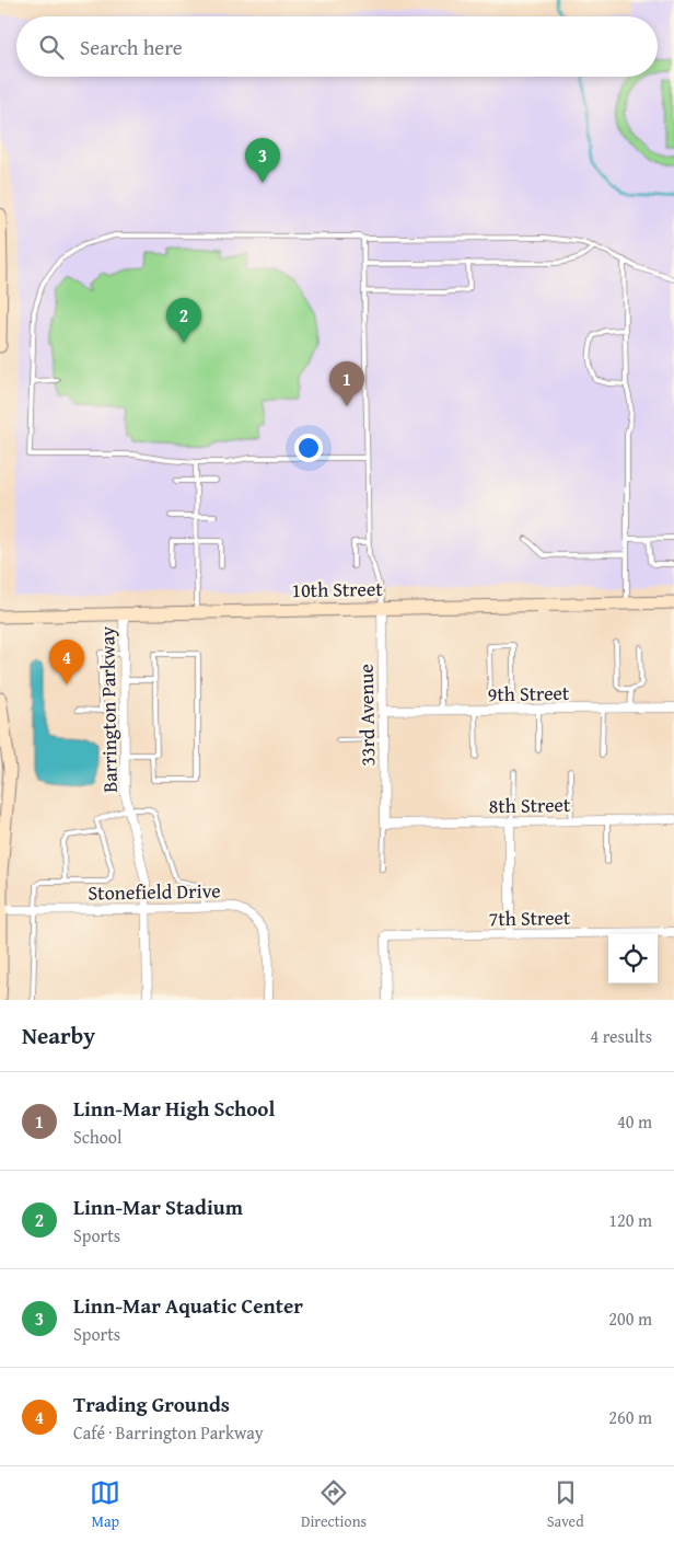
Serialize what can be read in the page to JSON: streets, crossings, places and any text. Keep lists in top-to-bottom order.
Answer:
{
  "streets": {
    "street": [
      "10th Street",
      "9th Street",
      "Barrington Parkway",
      "33rd Avenue",
      "8th Street",
      "Stonefield Drive",
      "7th Street"
    ]
  },
  "crossings": [
    ["10th Street", "Barrington Parkway"],
    ["10th Street", "33rd Avenue"],
    ["9th Street", "33rd Avenue"],
    ["Barrington Parkway", "Stonefield Drive"],
    ["33rd Avenue", "8th Street"]
  ],
  "page": {
    "search": "Search here",
    "pins": [
      "3",
      "2",
      "1",
      "4"
    ],
    "heading": ["Nearby", "4 results"],
    "list": [
      {
        "mark": "1",
        "name": "Linn-Mar High School",
        "note": "School",
        "value": "40 m"
      },
      {
        "mark": "2",
        "name": "Linn-Mar Stadium",
        "note": "Sports",
        "value": "120 m"
      },
      {
        "mark": "3",
        "name": "Linn-Mar Aquatic Center",
        "note": "Sports",
        "value": "200 m"
      },
      {
        "mark": "4",
        "name": "Trading Grounds",
        "note": "Café · Barrington Parkway",
        "value": "260 m"
      }
    ],
    "nav": ["Map", "Directions", "Saved"]
  }
}
